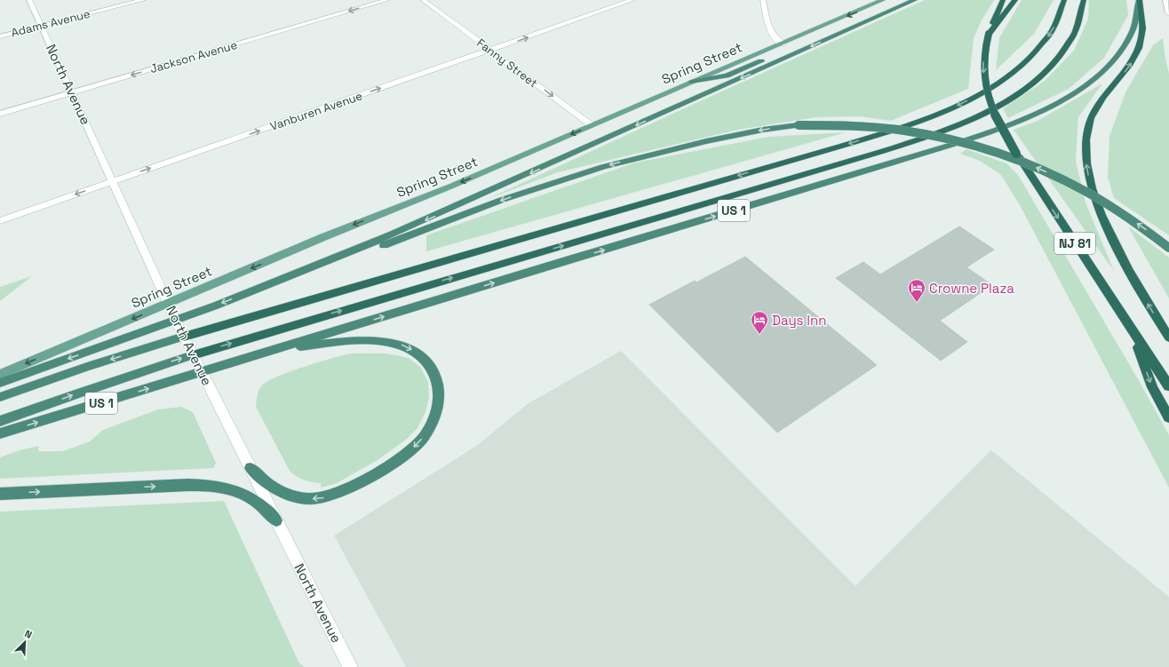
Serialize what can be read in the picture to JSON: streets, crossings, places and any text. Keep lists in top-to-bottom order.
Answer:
{
  "streets": {
    "highway": ["US 1", "NJ 81"],
    "main road": ["Spring Street"],
    "street": [
      "Adams Avenue",
      "Jackson Avenue",
      "Fanny Street",
      "North Avenue",
      "Vanburen Avenue"
    ]
  },
  "crossings": [
    ["Adams Avenue", "North Avenue"],
    ["Jackson Avenue", "North Avenue"],
    ["Fanny Street", "Spring Street"],
    ["Fanny Street", "Vanburen Avenue"],
    ["Spring Street", "North Avenue"],
    ["North Avenue", "Vanburen Avenue"],
    ["North Avenue", "US 1"]
  ],
  "one_way": ["Jackson Avenue", "Fanny Street", "Spring Street"],
  "places": {
    "hotel": ["Crowne Plaza", "Days Inn"]
  },
  "north": "top right"
}
